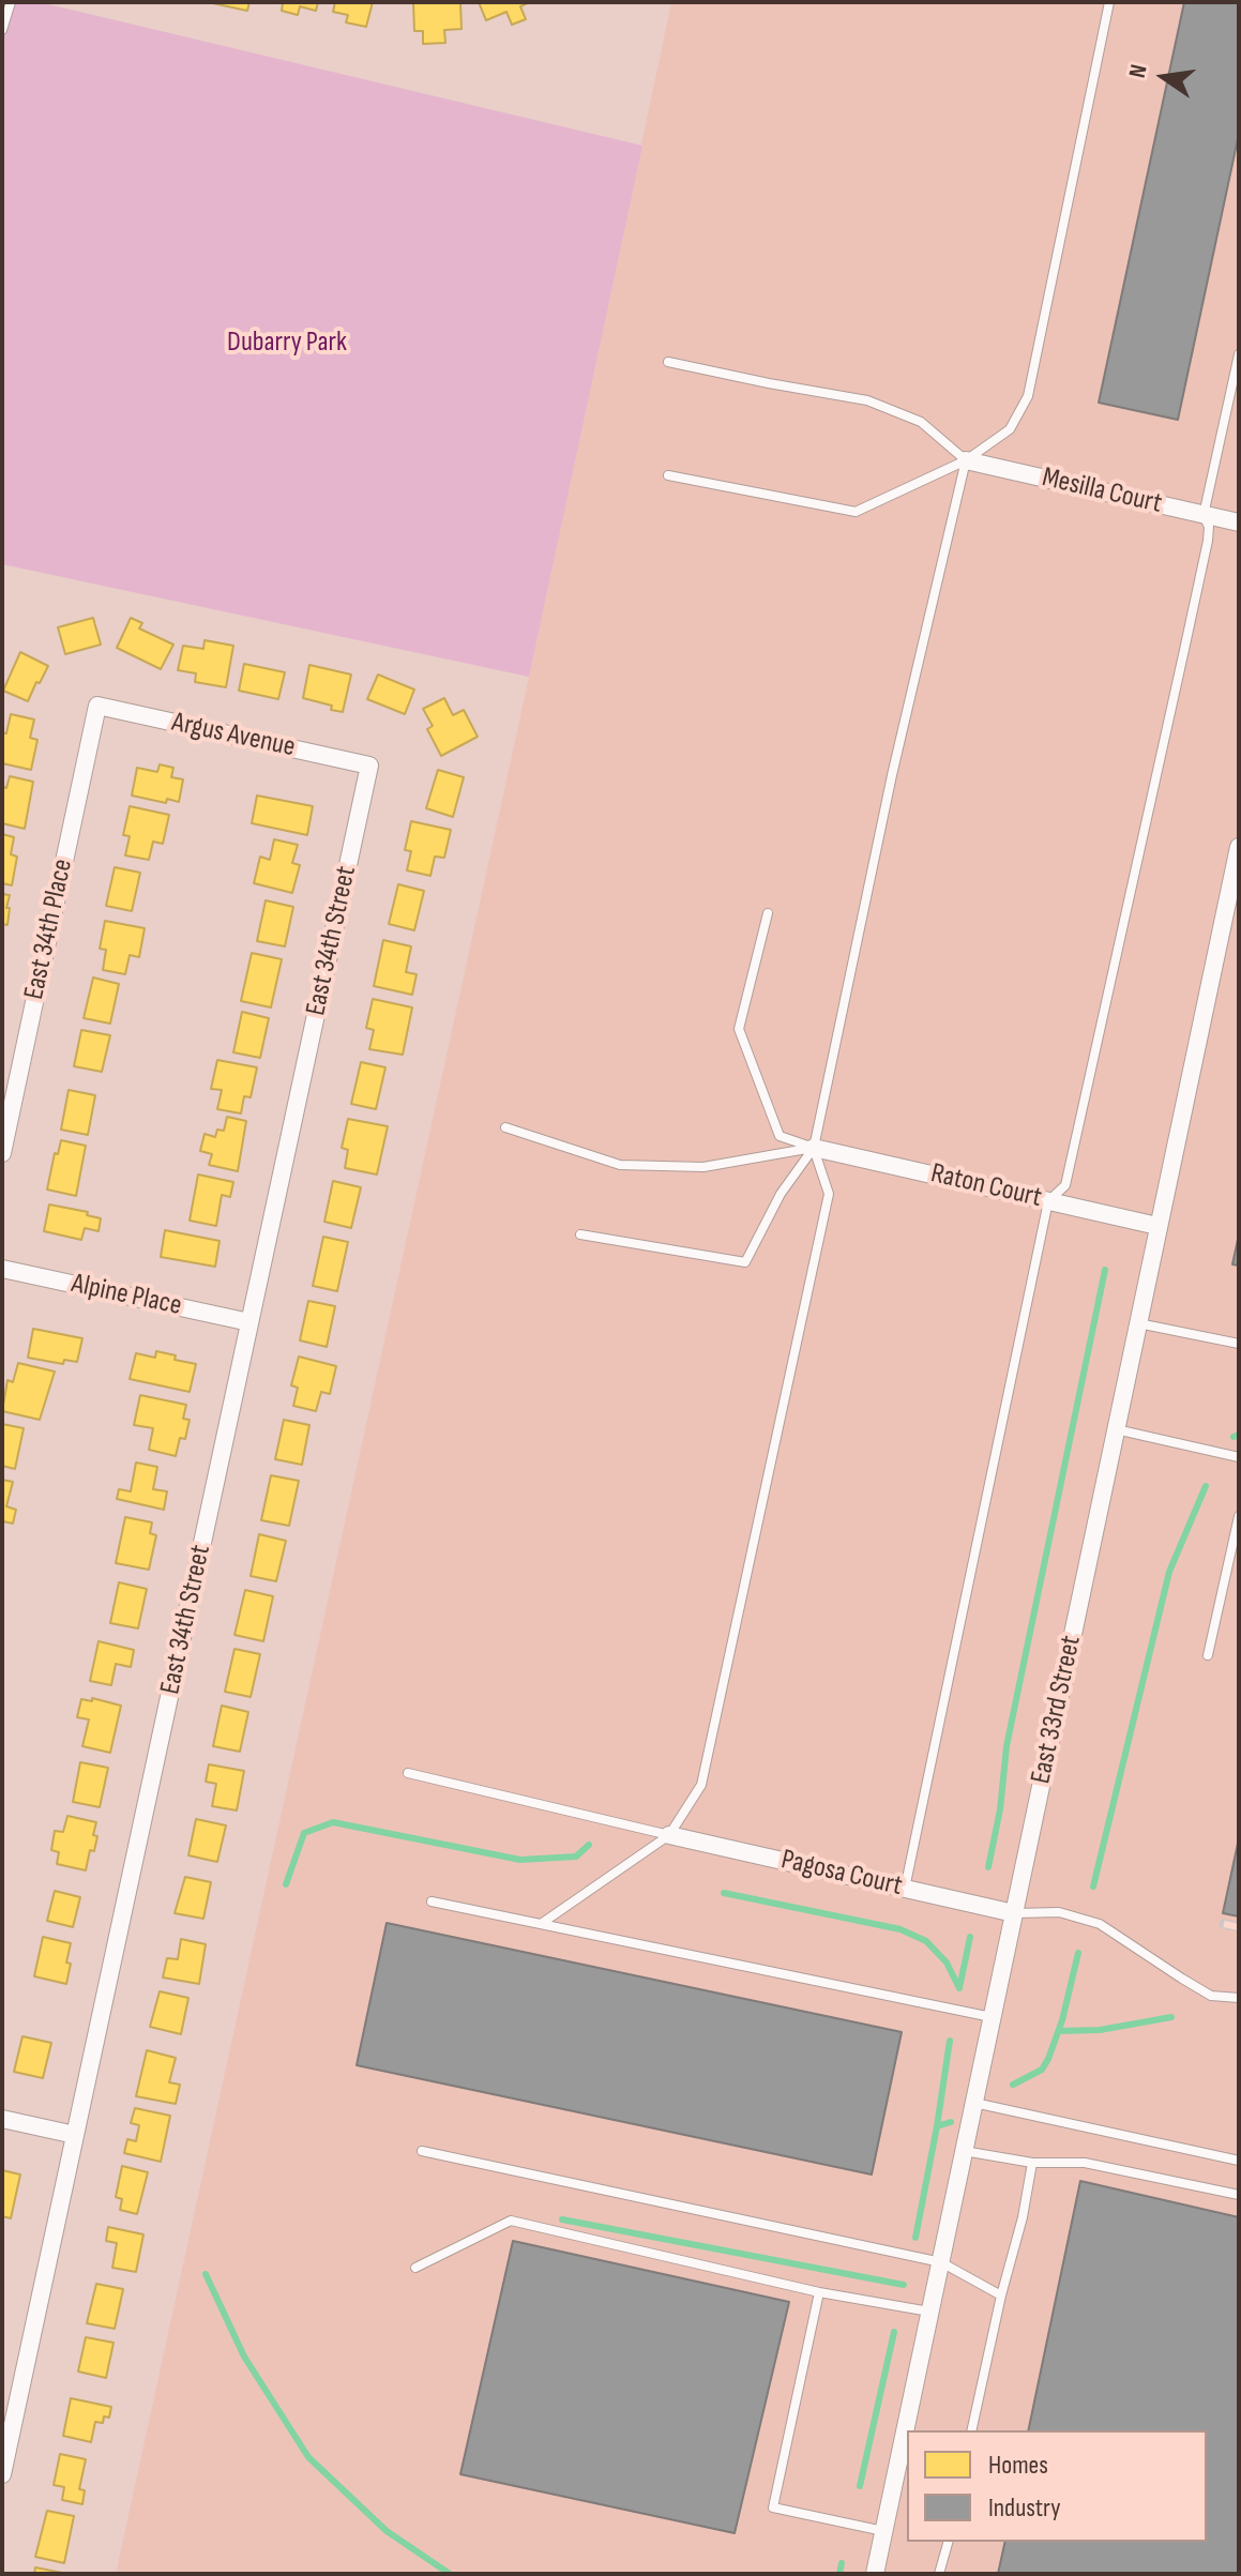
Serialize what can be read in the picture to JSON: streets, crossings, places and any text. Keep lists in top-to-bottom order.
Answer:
{
  "streets": {
    "street": [
      "Mesilla Court",
      "Argus Avenue",
      "East 34th Place",
      "East 34th Street",
      "Raton Court",
      "Alpine Place",
      "East 33rd Street",
      "Pagosa Court"
    ]
  },
  "crossings": [
    ["Argus Avenue", "East 34th Place"],
    ["Argus Avenue", "East 34th Street"],
    ["East 34th Street", "Alpine Place"],
    ["Raton Court", "East 33rd Street"],
    ["East 33rd Street", "Pagosa Court"]
  ],
  "parks": ["Dubarry Park"],
  "legend": ["Homes", "Industry"],
  "north": "left"
}
